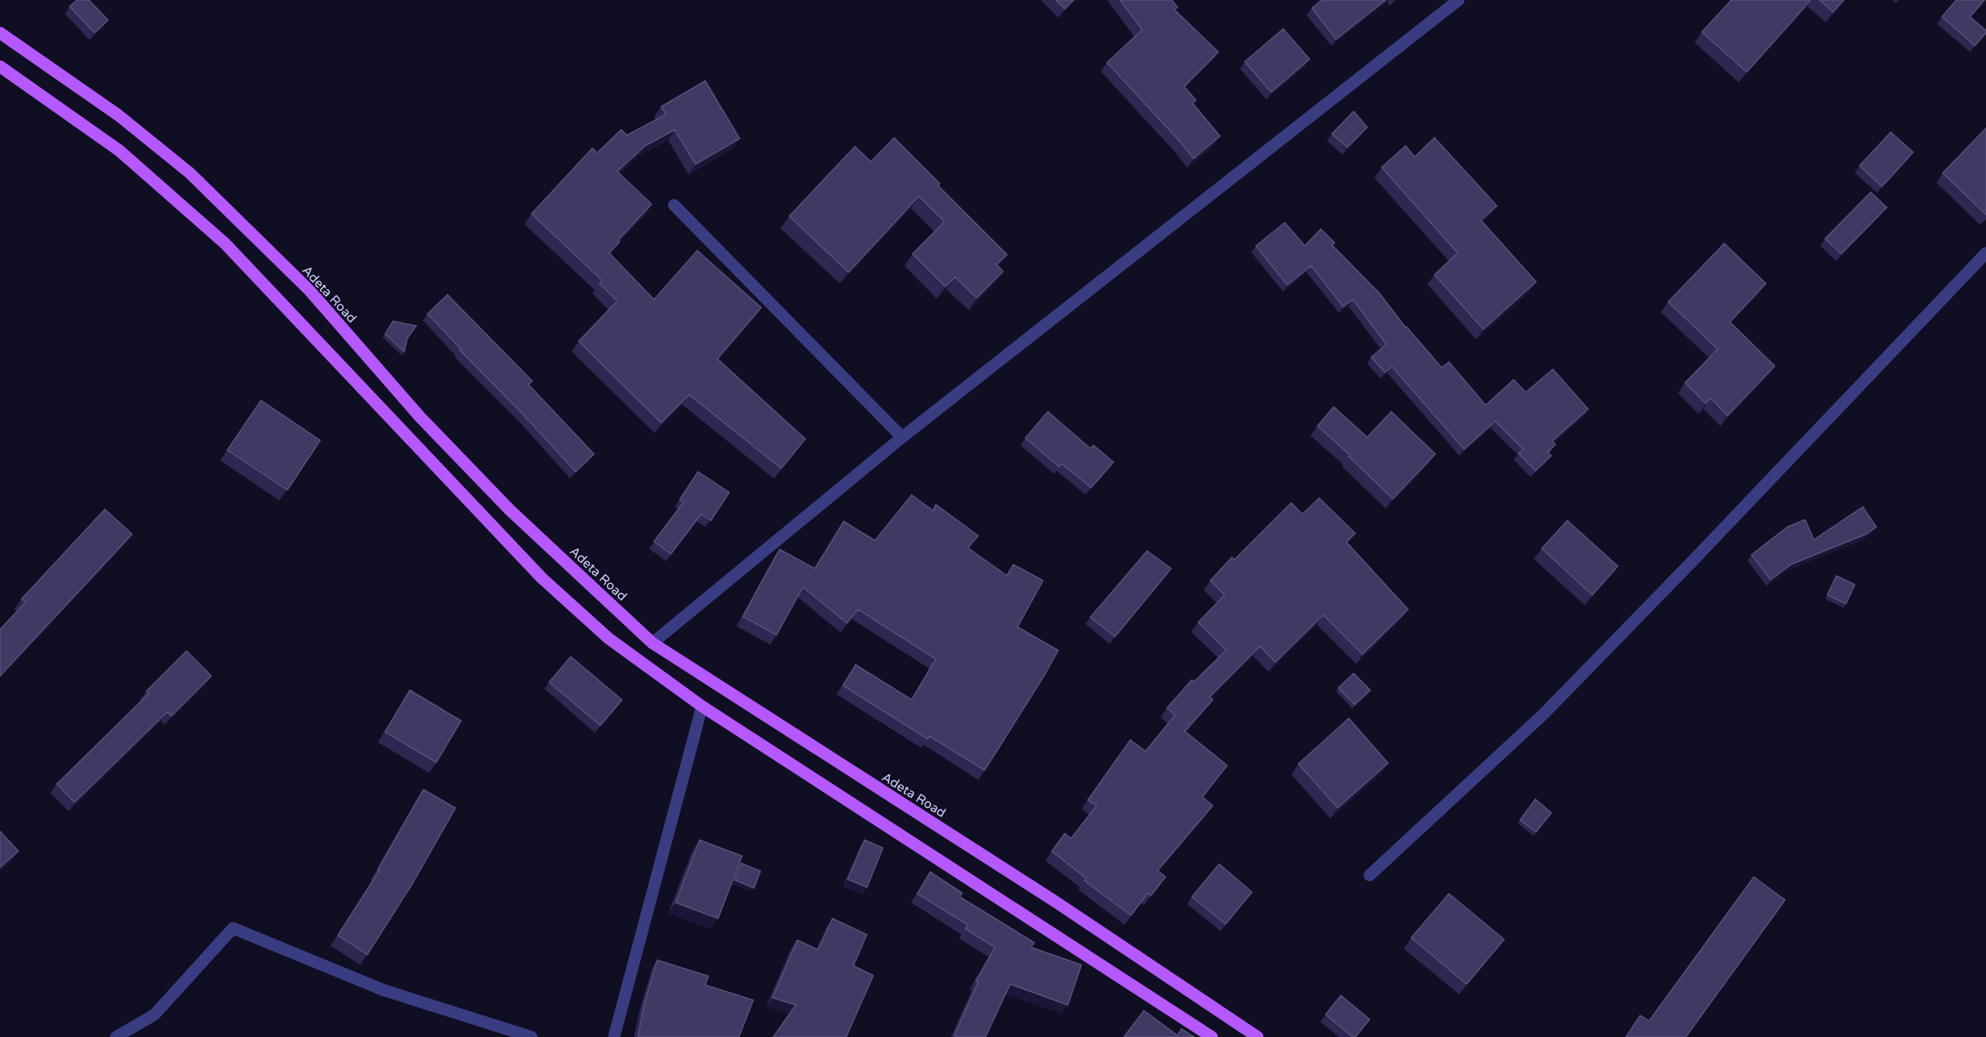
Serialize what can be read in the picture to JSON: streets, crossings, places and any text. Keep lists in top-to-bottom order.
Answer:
{
  "streets": {
    "main road": ["Adeta Road"]
  }
}
